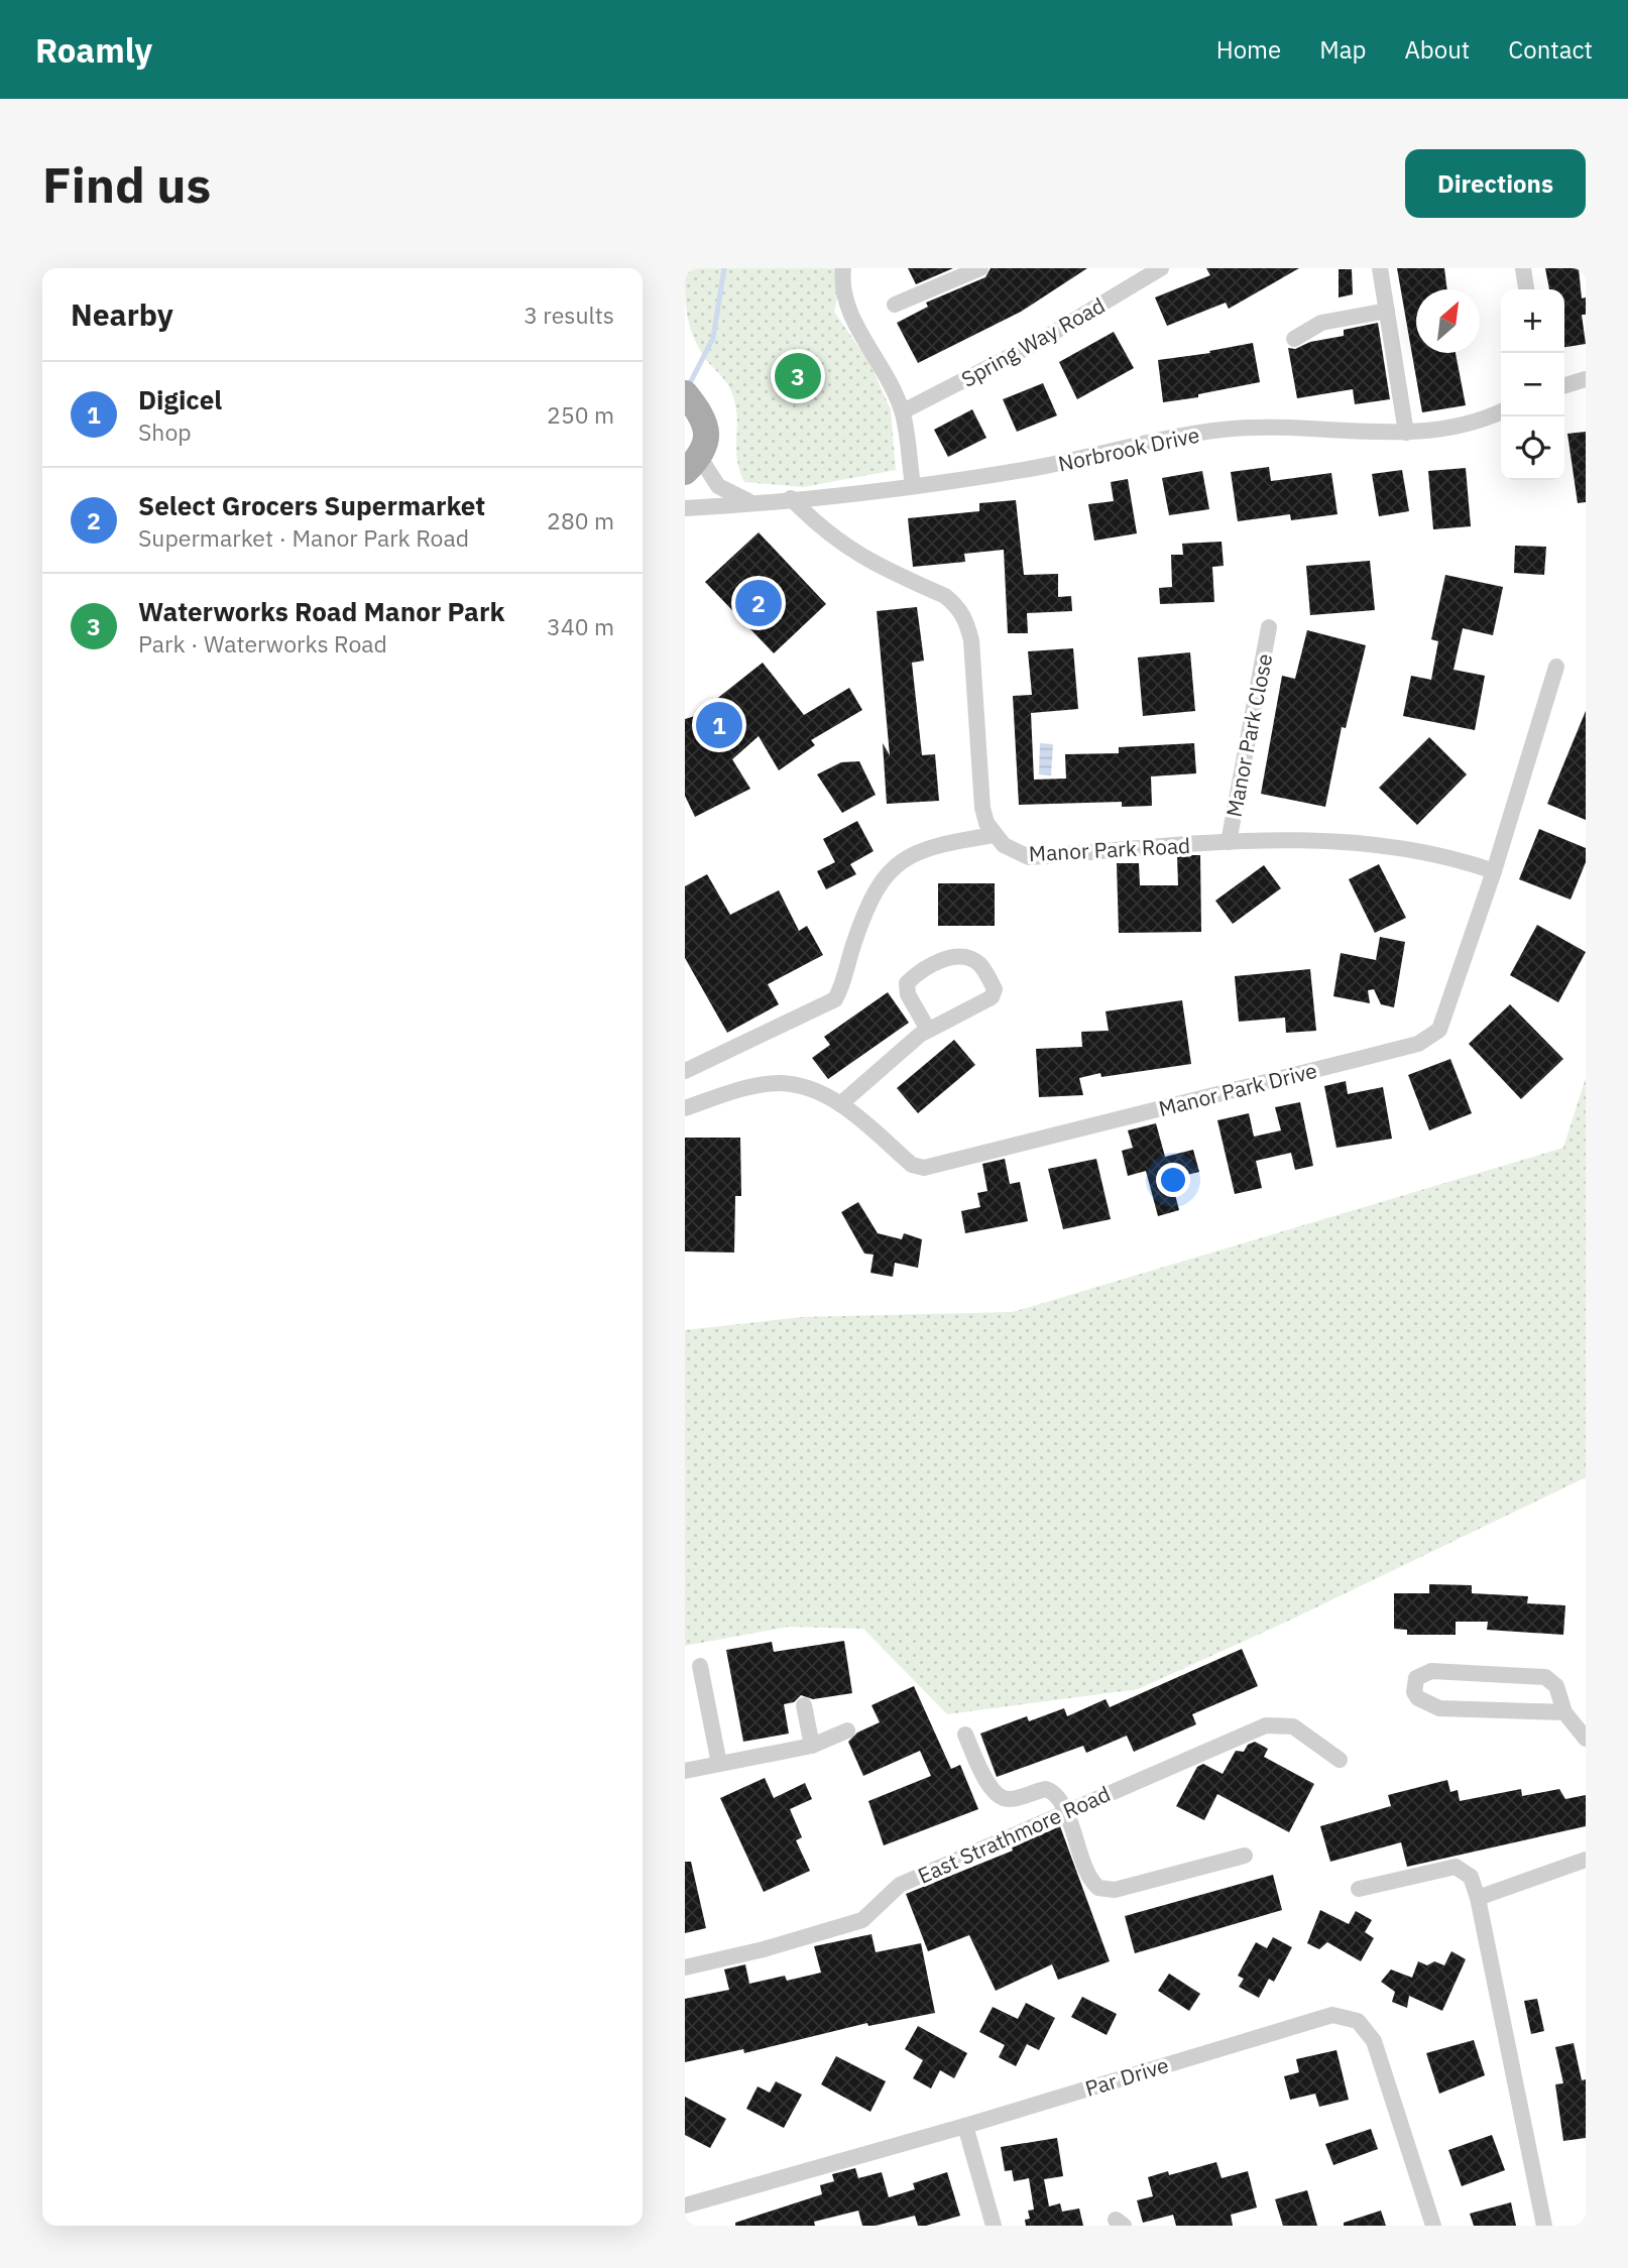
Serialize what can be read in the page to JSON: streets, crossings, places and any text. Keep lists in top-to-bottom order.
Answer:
{
  "streets": {
    "street": [
      "Spring Way Road",
      "Norbrook Drive",
      "Manor Park Close",
      "Manor Park Road",
      "Manor Park Drive",
      "East Strathmore Road",
      "Par Drive"
    ]
  },
  "crossings": [
    ["Manor Park Close", "Manor Park Road"],
    ["Manor Park Road", "Manor Park Drive"]
  ],
  "north": "top right",
  "page": {
    "header": "Roamly",
    "nav": [
      "Home",
      "Map",
      "About",
      "Contact"
    ],
    "buttons": "Directions",
    "title": "Find us",
    "heading": ["Nearby", "3 results"],
    "map_buttons": ["+", "−"],
    "pins": ["3", "2", "1"],
    "list": [
      {
        "mark": "1",
        "name": "Digicel",
        "note": "Shop",
        "value": "250 m"
      },
      {
        "mark": "2",
        "name": "Select Grocers Supermarket",
        "note": "Supermarket · Manor Park Road",
        "value": "280 m"
      },
      {
        "mark": "3",
        "name": "Waterworks Road Manor Park",
        "note": "Park · Waterworks Road",
        "value": "340 m"
      }
    ]
  }
}
